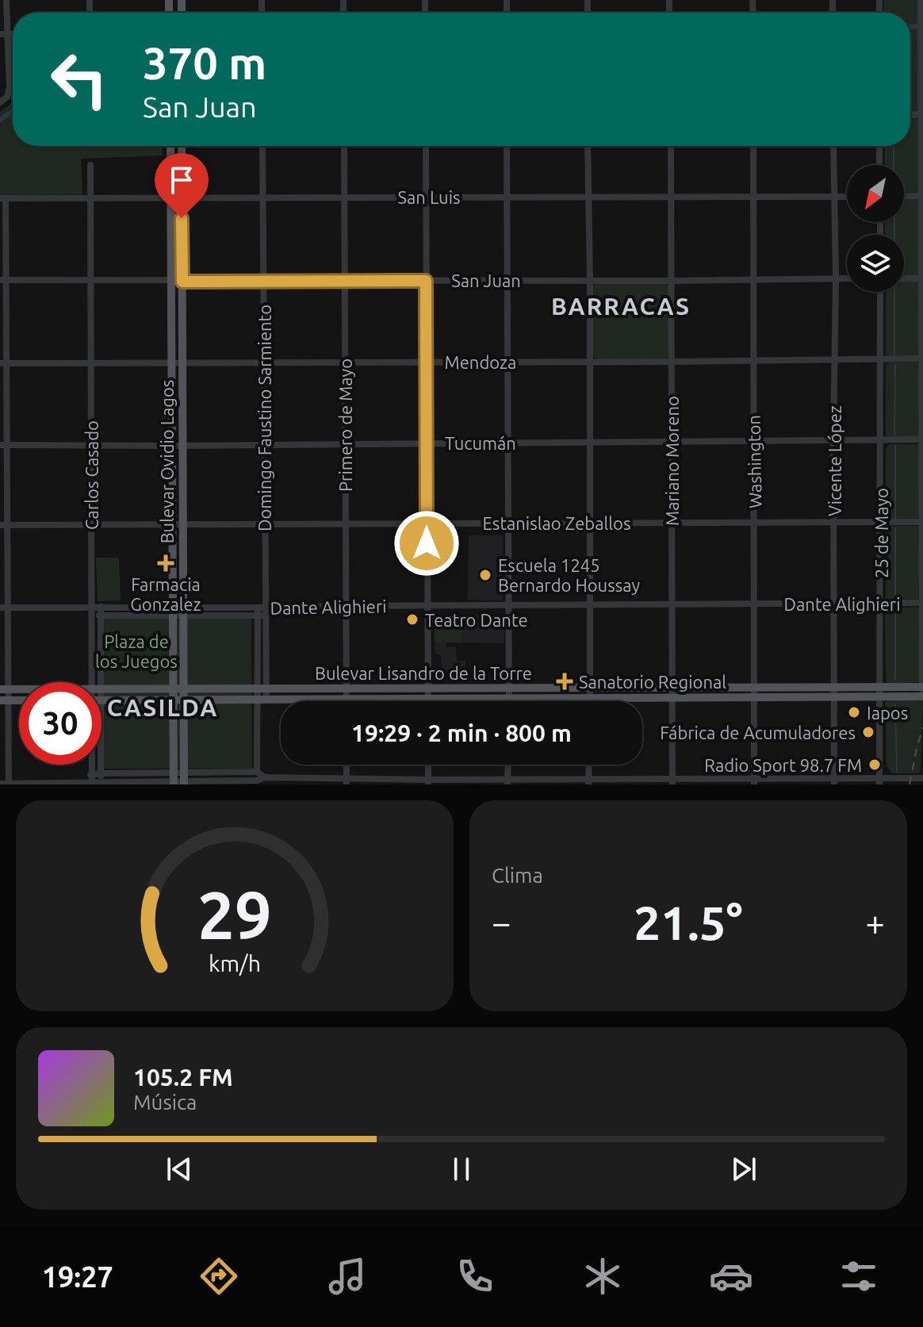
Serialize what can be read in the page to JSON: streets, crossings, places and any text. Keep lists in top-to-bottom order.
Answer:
{
  "streets": {
    "main road": ["Bulevar Ovidio Lagos", "Bulevar Lisandro de la Torre"],
    "street": [
      "San Luis",
      "San Juan",
      "Mendoza",
      "Domingo Faustino Sarmiento",
      "Primero de Mayo",
      "Tucumán",
      "Mariano Moreno",
      "Vicente López",
      "Washington",
      "Carlos Casado",
      "Estanislao Zeballos",
      "25 de Mayo",
      "Dante Alighieri"
    ]
  },
  "crossings": [
    ["San Luis", "Domingo Faustino Sarmiento"],
    ["San Luis", "Primero de Mayo"],
    ["San Luis", "Mariano Moreno"],
    ["San Luis", "Vicente López"],
    ["San Luis", "Bulevar Ovidio Lagos"],
    ["San Luis", "Washington"],
    ["San Luis", "Carlos Casado"],
    ["San Juan", "Domingo Faustino Sarmiento"],
    ["San Juan", "Primero de Mayo"],
    ["San Juan", "Mariano Moreno"],
    ["San Juan", "Vicente López"],
    ["San Juan", "Bulevar Ovidio Lagos"],
    ["San Juan", "Washington"],
    ["San Juan", "Carlos Casado"],
    ["Mendoza", "Domingo Faustino Sarmiento"],
    ["Mendoza", "Primero de Mayo"],
    ["Mendoza", "Mariano Moreno"],
    ["Mendoza", "Vicente López"],
    ["Mendoza", "Bulevar Ovidio Lagos"],
    ["Mendoza", "Washington"],
    ["Mendoza", "Carlos Casado"],
    ["Mendoza", "25 de Mayo"],
    ["Domingo Faustino Sarmiento", "Tucumán"],
    ["Domingo Faustino Sarmiento", "Estanislao Zeballos"],
    ["Domingo Faustino Sarmiento", "Dante Alighieri"],
    ["Domingo Faustino Sarmiento", "Bulevar Lisandro de la Torre"],
    ["Primero de Mayo", "Tucumán"],
    ["Primero de Mayo", "Estanislao Zeballos"],
    ["Primero de Mayo", "Dante Alighieri"],
    ["Primero de Mayo", "Bulevar Lisandro de la Torre"],
    ["Tucumán", "Mariano Moreno"],
    ["Tucumán", "Vicente López"],
    ["Tucumán", "Bulevar Ovidio Lagos"],
    ["Tucumán", "Washington"],
    ["Tucumán", "Carlos Casado"],
    ["Tucumán", "25 de Mayo"],
    ["Mariano Moreno", "Estanislao Zeballos"],
    ["Mariano Moreno", "Dante Alighieri"],
    ["Mariano Moreno", "Bulevar Lisandro de la Torre"],
    ["Vicente López", "Estanislao Zeballos"],
    ["Vicente López", "Dante Alighieri"],
    ["Vicente López", "Bulevar Lisandro de la Torre"],
    ["Bulevar Ovidio Lagos", "Estanislao Zeballos"],
    ["Bulevar Ovidio Lagos", "Dante Alighieri"],
    ["Bulevar Ovidio Lagos", "Bulevar Lisandro de la Torre"],
    ["Washington", "Estanislao Zeballos"],
    ["Washington", "Dante Alighieri"],
    ["Washington", "Bulevar Lisandro de la Torre"],
    ["Carlos Casado", "Estanislao Zeballos"],
    ["Carlos Casado", "Dante Alighieri"],
    ["Estanislao Zeballos", "25 de Mayo"],
    ["25 de Mayo", "Dante Alighieri"],
    ["25 de Mayo", "Bulevar Lisandro de la Torre"]
  ],
  "districts": ["BARRACAS", "CASILDA"],
  "parks": ["Plaza de los Juegos"],
  "places": {
    "health": ["Farmacia Gonzalez", "Sanatorio Regional"],
    "other": [
      "Escuela 1245 Bernardo Houssay",
      "Teatro Dante",
      "Iapos",
      "Fábrica de Acumuladores",
      "Radio Sport 98.7 FM"
    ]
  },
  "north": "bottom left",
  "page": {
    "turn": ["370 m", "San Juan"],
    "limit": "30",
    "trip": "19:29 · 2 min · 800 m",
    "tile": "Clima",
    "heat": ["−", "21.5°", "+"],
    "song": ["105.2 FM", "Música"],
    "tabs": "19:27",
    "gauge": ["29", "km/h"]
  }
}
